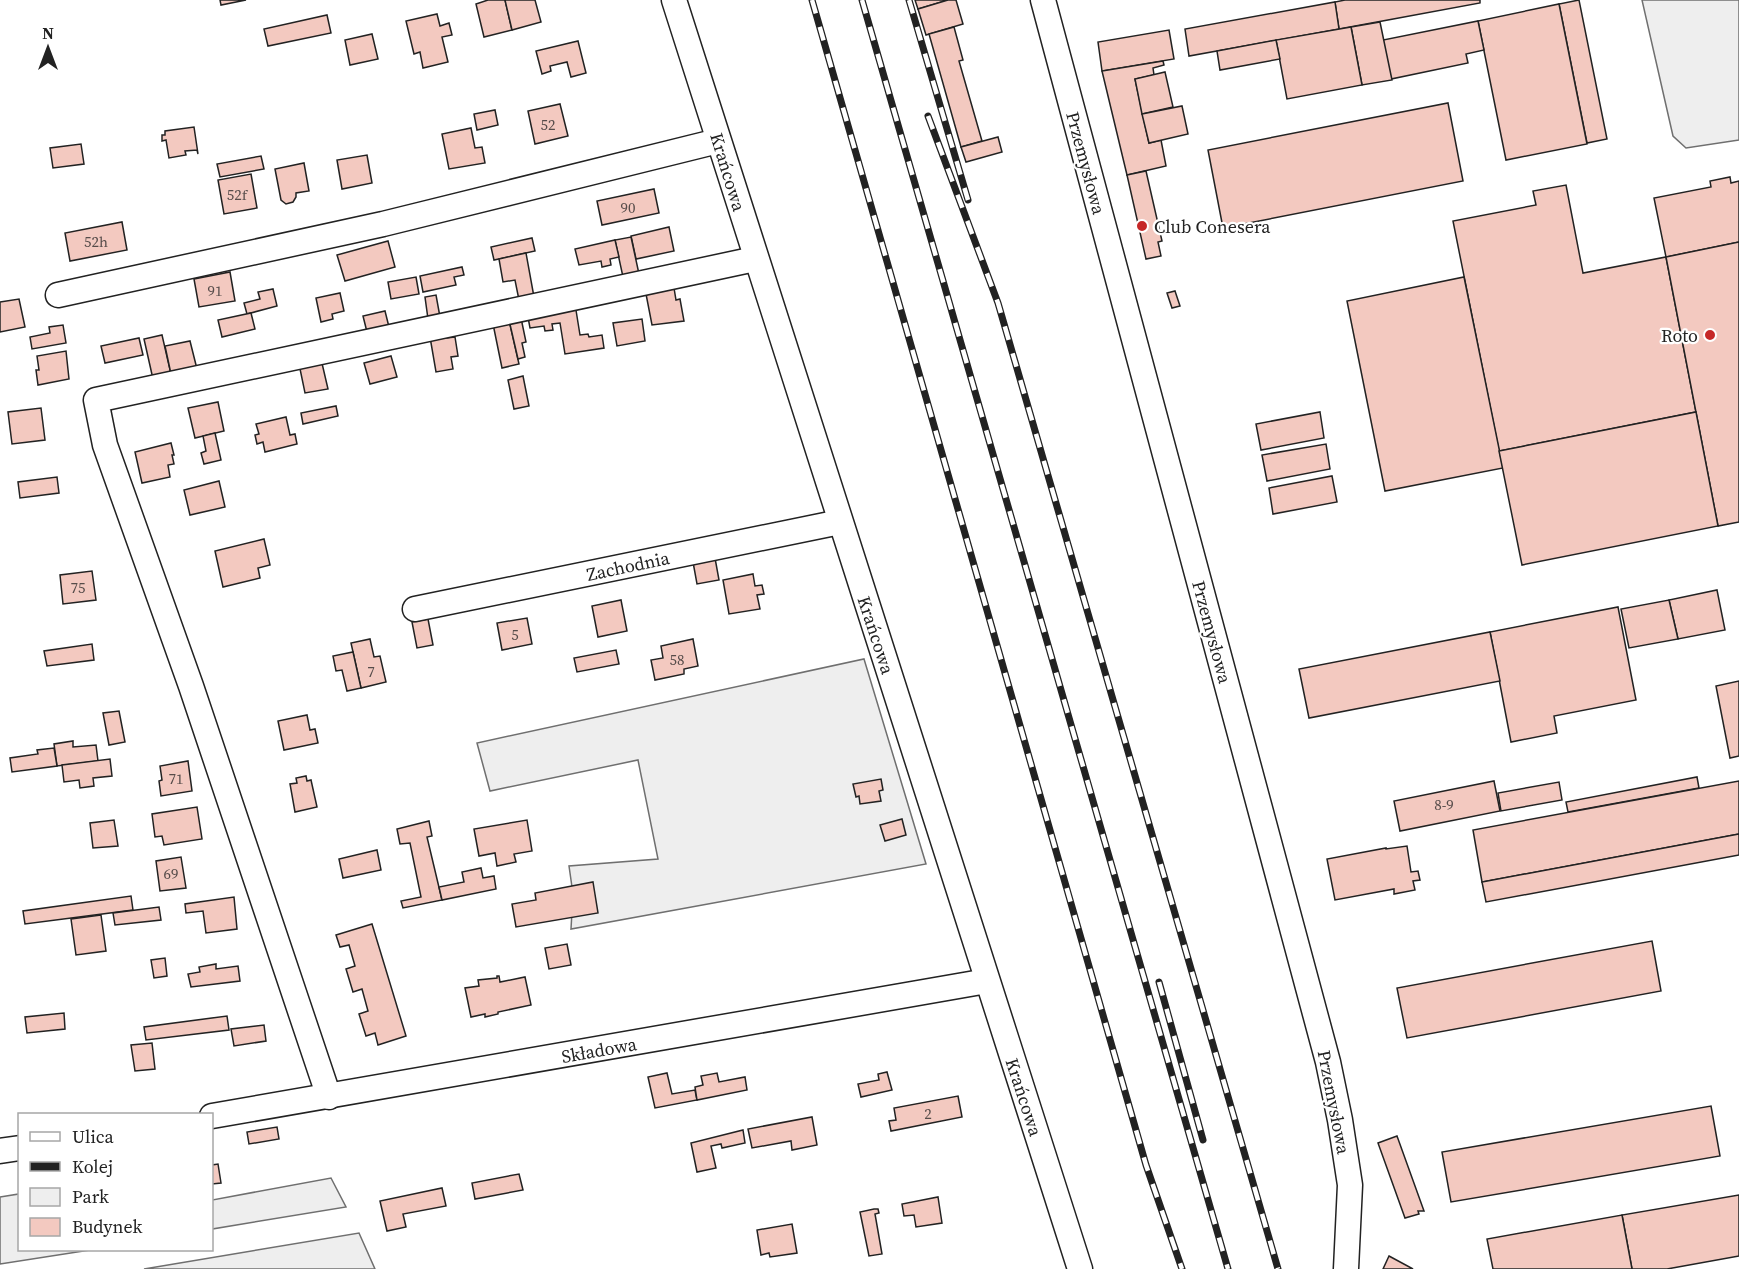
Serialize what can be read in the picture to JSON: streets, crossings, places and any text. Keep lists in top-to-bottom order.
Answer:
{
  "streets": {
    "street": [
      "Przemysłowa",
      "Krańcowa",
      "Zachodnia",
      "Składowa"
    ]
  },
  "crossings": [
    ["Krańcowa", "Zachodnia"],
    ["Krańcowa", "Składowa"]
  ],
  "places": ["Club Conesera", "Roto"],
  "house_numbers": [
    "52",
    "52f",
    "90",
    "52h",
    "91",
    "75",
    "5",
    "58",
    "7",
    "71",
    "8-9",
    "69",
    "2"
  ],
  "legend": [
    "Ulica",
    "Kolej",
    "Park",
    "Budynek"
  ],
  "north": "top"
}
